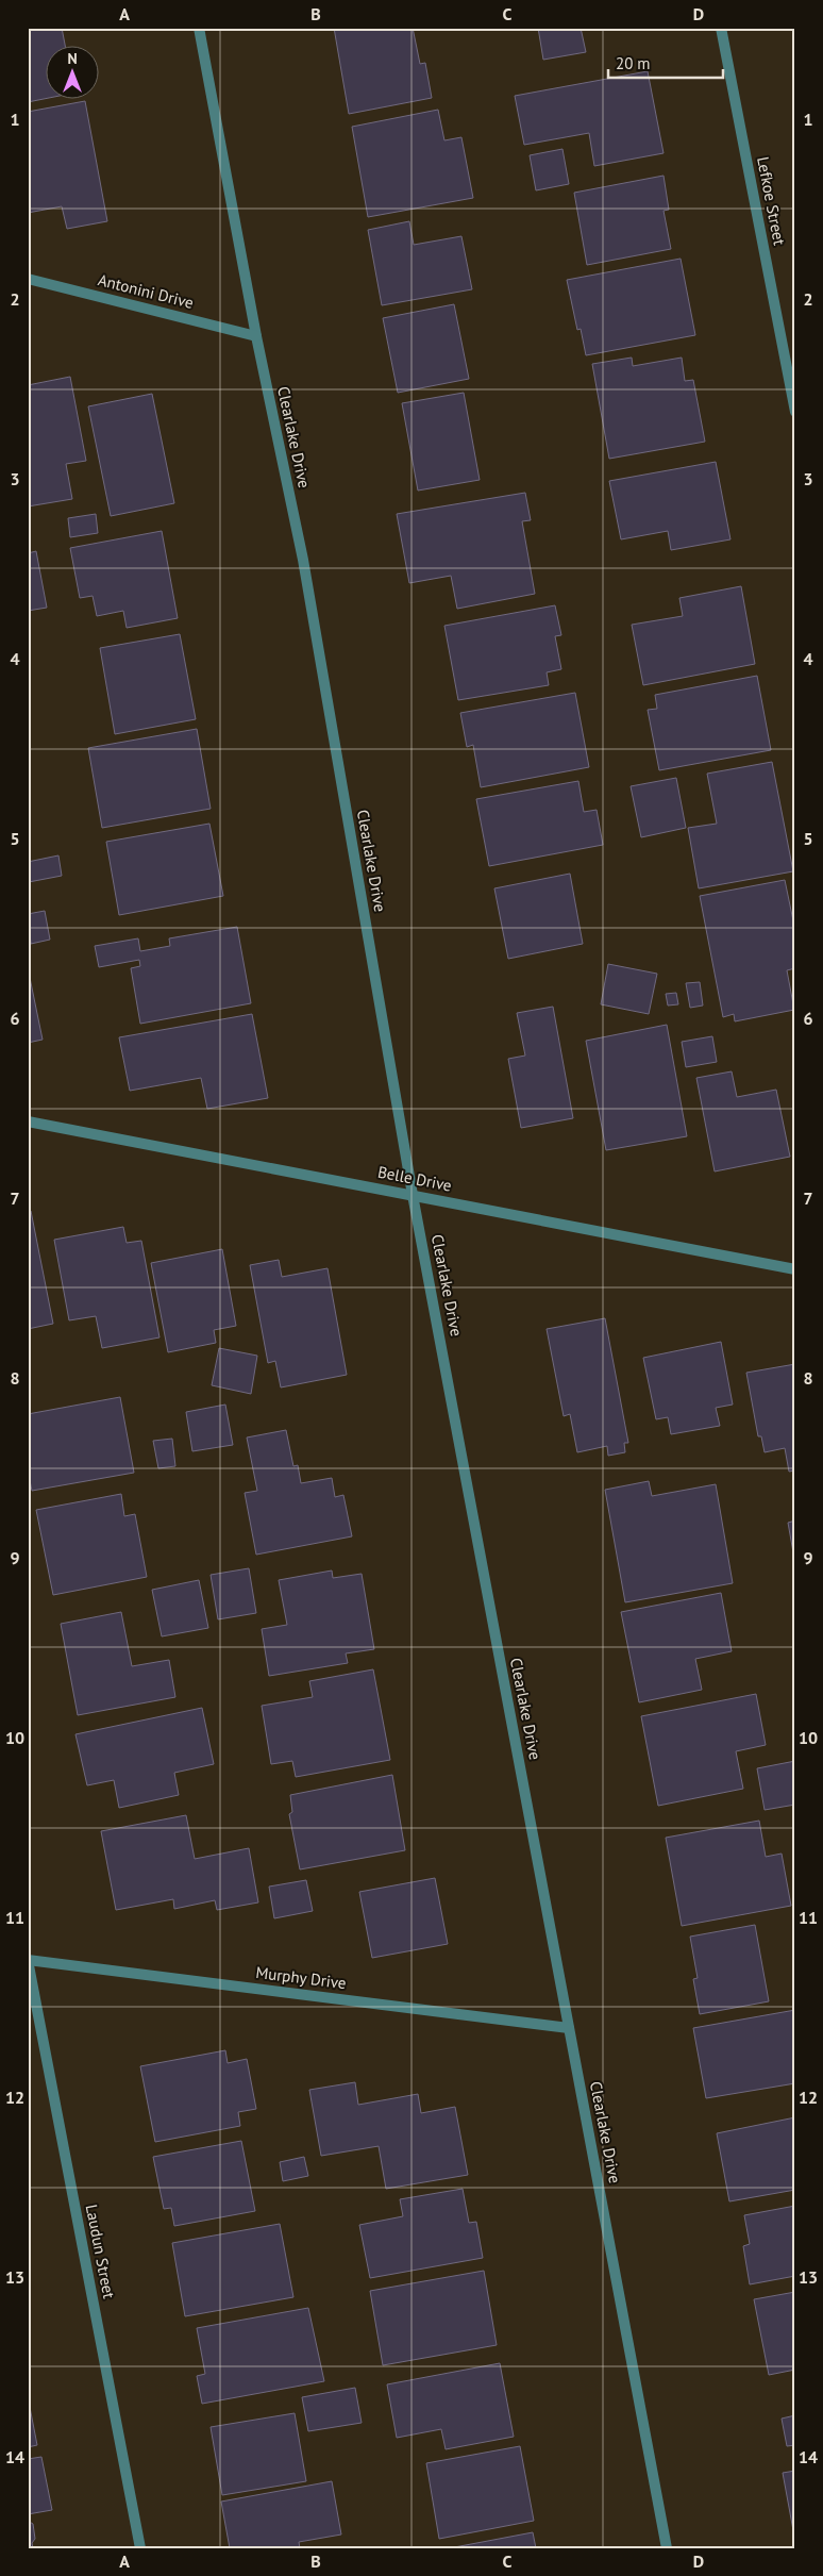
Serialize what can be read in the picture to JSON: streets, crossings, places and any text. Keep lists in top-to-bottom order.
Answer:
{
  "streets": {
    "street": [
      "Lefkoe Street",
      "Antonini Drive",
      "Clearlake Drive",
      "Belle Drive",
      "Murphy Drive",
      "Laudun Street"
    ]
  },
  "crossings": [
    ["Antonini Drive", "Clearlake Drive"],
    ["Clearlake Drive", "Belle Drive"],
    ["Clearlake Drive", "Murphy Drive"],
    ["Murphy Drive", "Laudun Street"]
  ],
  "scale_bar": "20 m",
  "north": "top",
  "grid": {
    "columns": [
      "A",
      "B",
      "C",
      "D"
    ],
    "rows": [
      "1",
      "2",
      "3",
      "4",
      "5",
      "6",
      "7",
      "8",
      "9",
      "10",
      "11",
      "12",
      "13",
      "14"
    ]
  }
}
